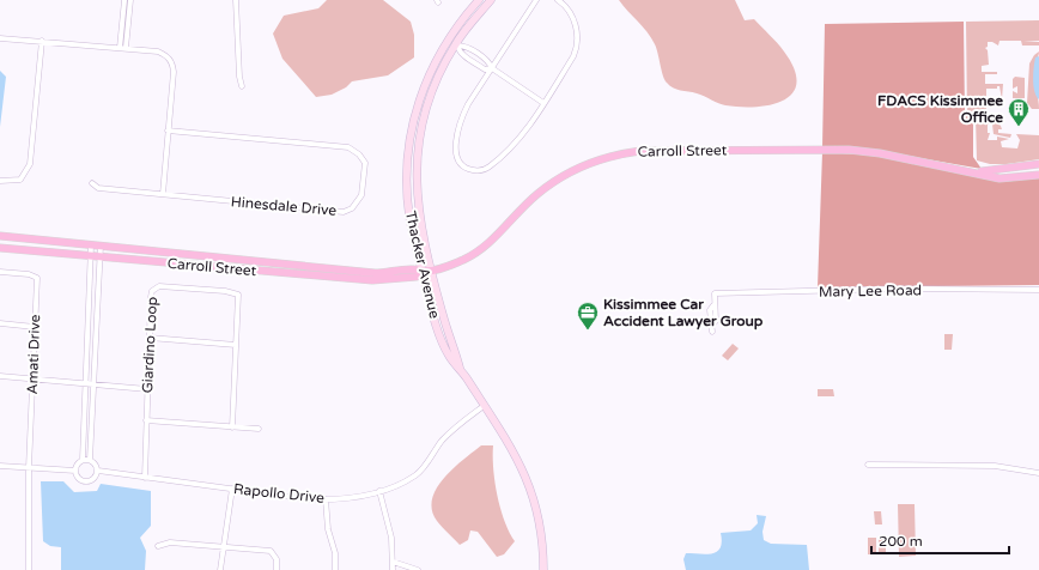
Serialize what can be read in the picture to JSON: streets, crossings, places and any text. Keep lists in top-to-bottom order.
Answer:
{
  "streets": {
    "main road": ["Carroll Street"],
    "street": [
      "Hinesdale Drive",
      "Thacker Avenue",
      "Mary Lee Road",
      "Giardino Loop",
      "Amati Drive",
      "Rapollo Drive"
    ]
  },
  "crossings": [
    ["Carroll Street", "Thacker Avenue"],
    ["Thacker Avenue", "Rapollo Drive"],
    ["Giardino Loop", "Rapollo Drive"]
  ],
  "places": {
    "building": ["FDACS Kissimmee Office"],
    "office": ["Kissimmee Car Accident Lawyer Group"]
  },
  "scale_bar": "200 m"
}
